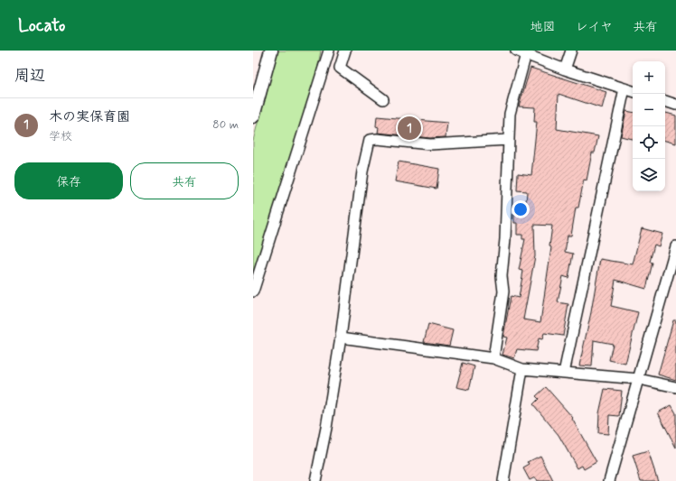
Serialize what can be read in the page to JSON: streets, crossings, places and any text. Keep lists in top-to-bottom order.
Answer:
{
  "page": {
    "header": "Locato",
    "nav": ["地図", "レイヤ", "共有"],
    "heading": "周辺",
    "map_buttons": ["+", "−"],
    "list": [
      {
        "mark": "1",
        "name": "木の実保育園",
        "note": "学校",
        "value": "80 m"
      }
    ],
    "pins": "1",
    "buttons": ["保存", "共有"]
  }
}
